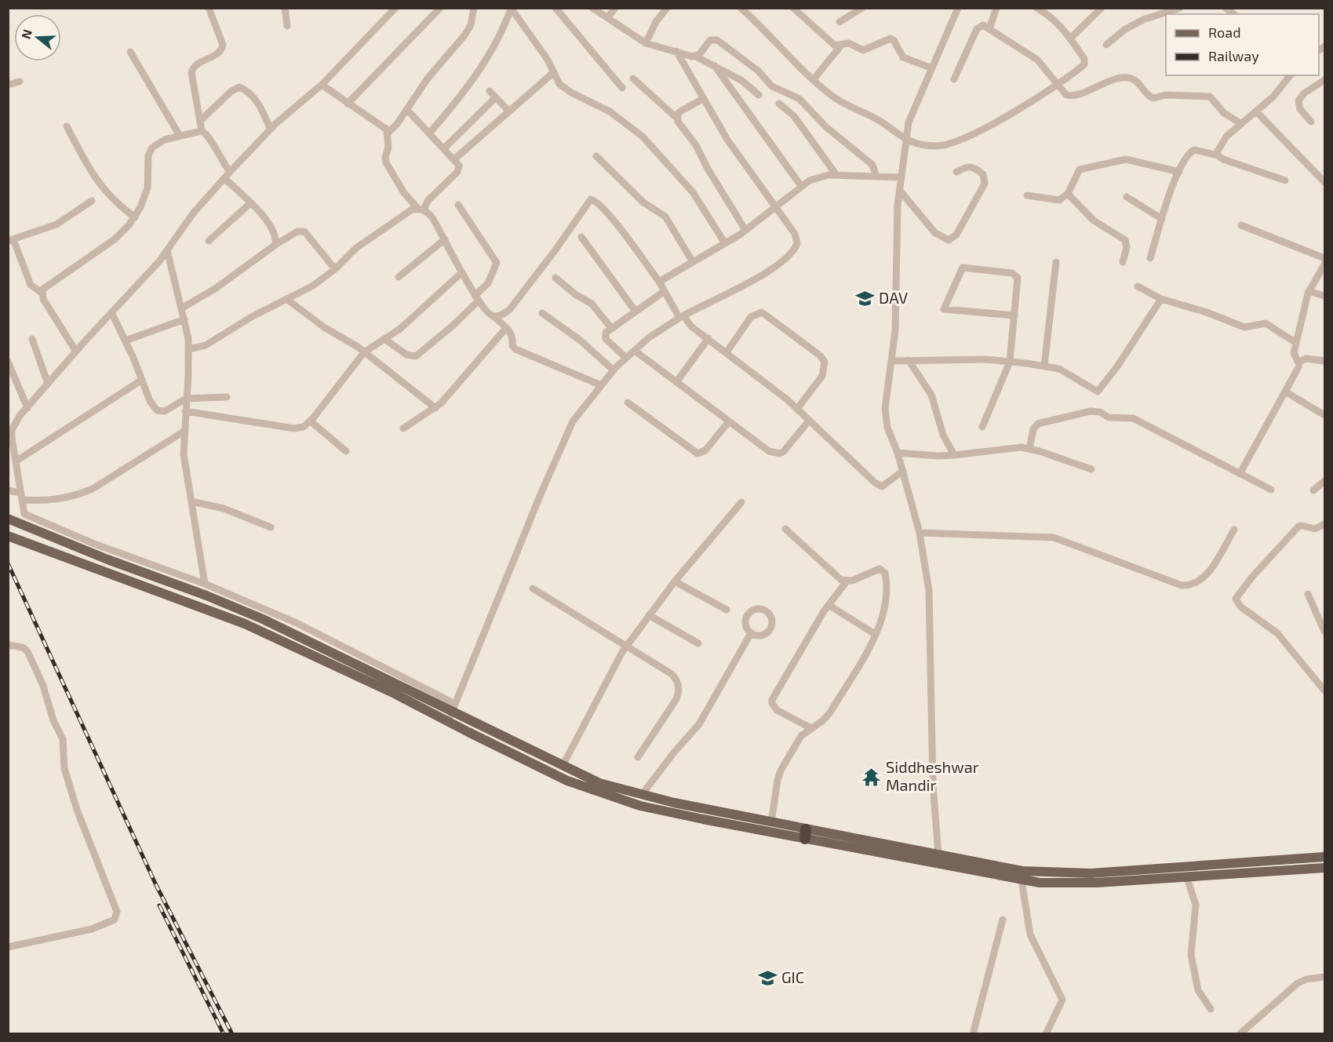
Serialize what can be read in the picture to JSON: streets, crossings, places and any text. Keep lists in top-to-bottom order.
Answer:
{
  "places": {
    "school or university": ["DAV", "GIC"],
    "temple": ["Siddheshwar Mandir"]
  },
  "legend": ["Road", "Railway"],
  "north": "left"
}
